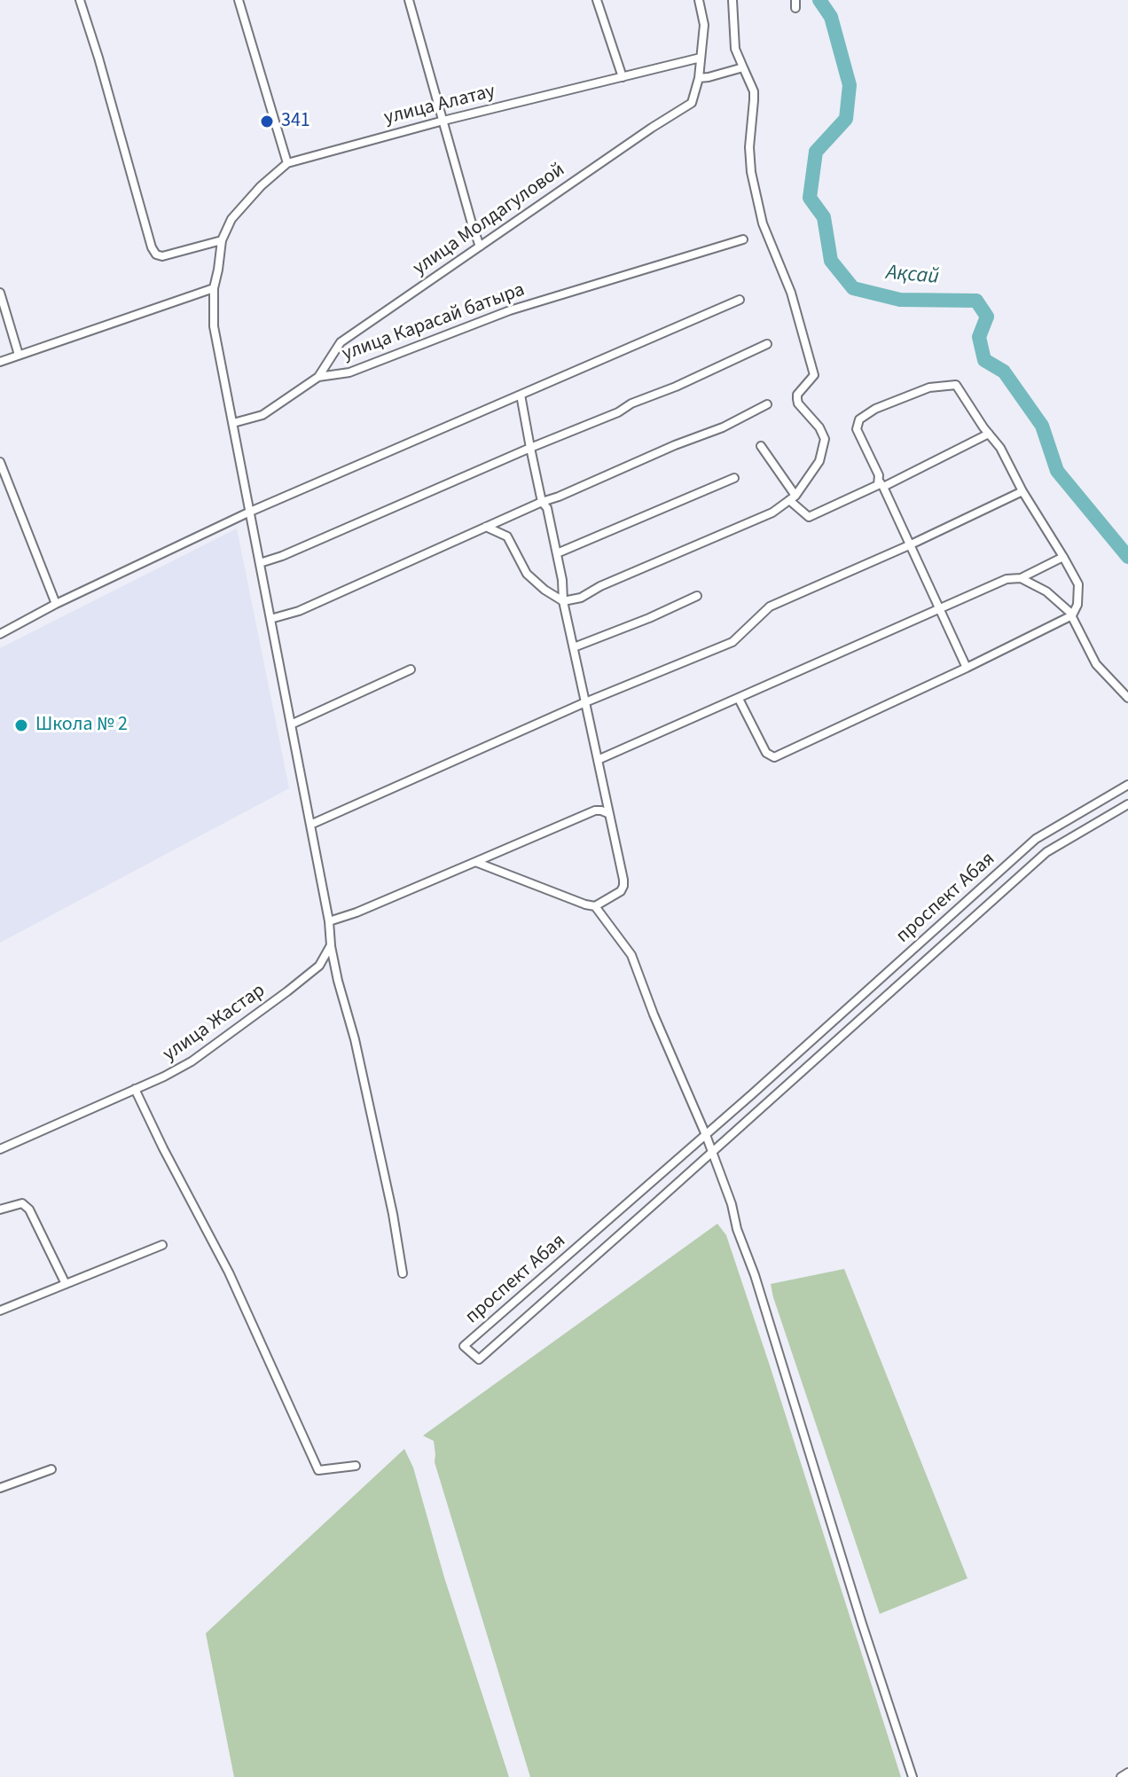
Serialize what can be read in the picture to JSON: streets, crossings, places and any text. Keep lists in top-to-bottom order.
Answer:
{
  "streets": {
    "street": [
      "улица Алатау",
      "улица Молдагуловой",
      "улица Карасай батыра",
      "проспект Абая",
      "улица Жастар"
    ]
  },
  "crossings": [
    ["улица Молдагуловой", "улица Карасай батыра"]
  ],
  "water": ["Ақсай"],
  "places": ["341", "Школа № 2"]
}
